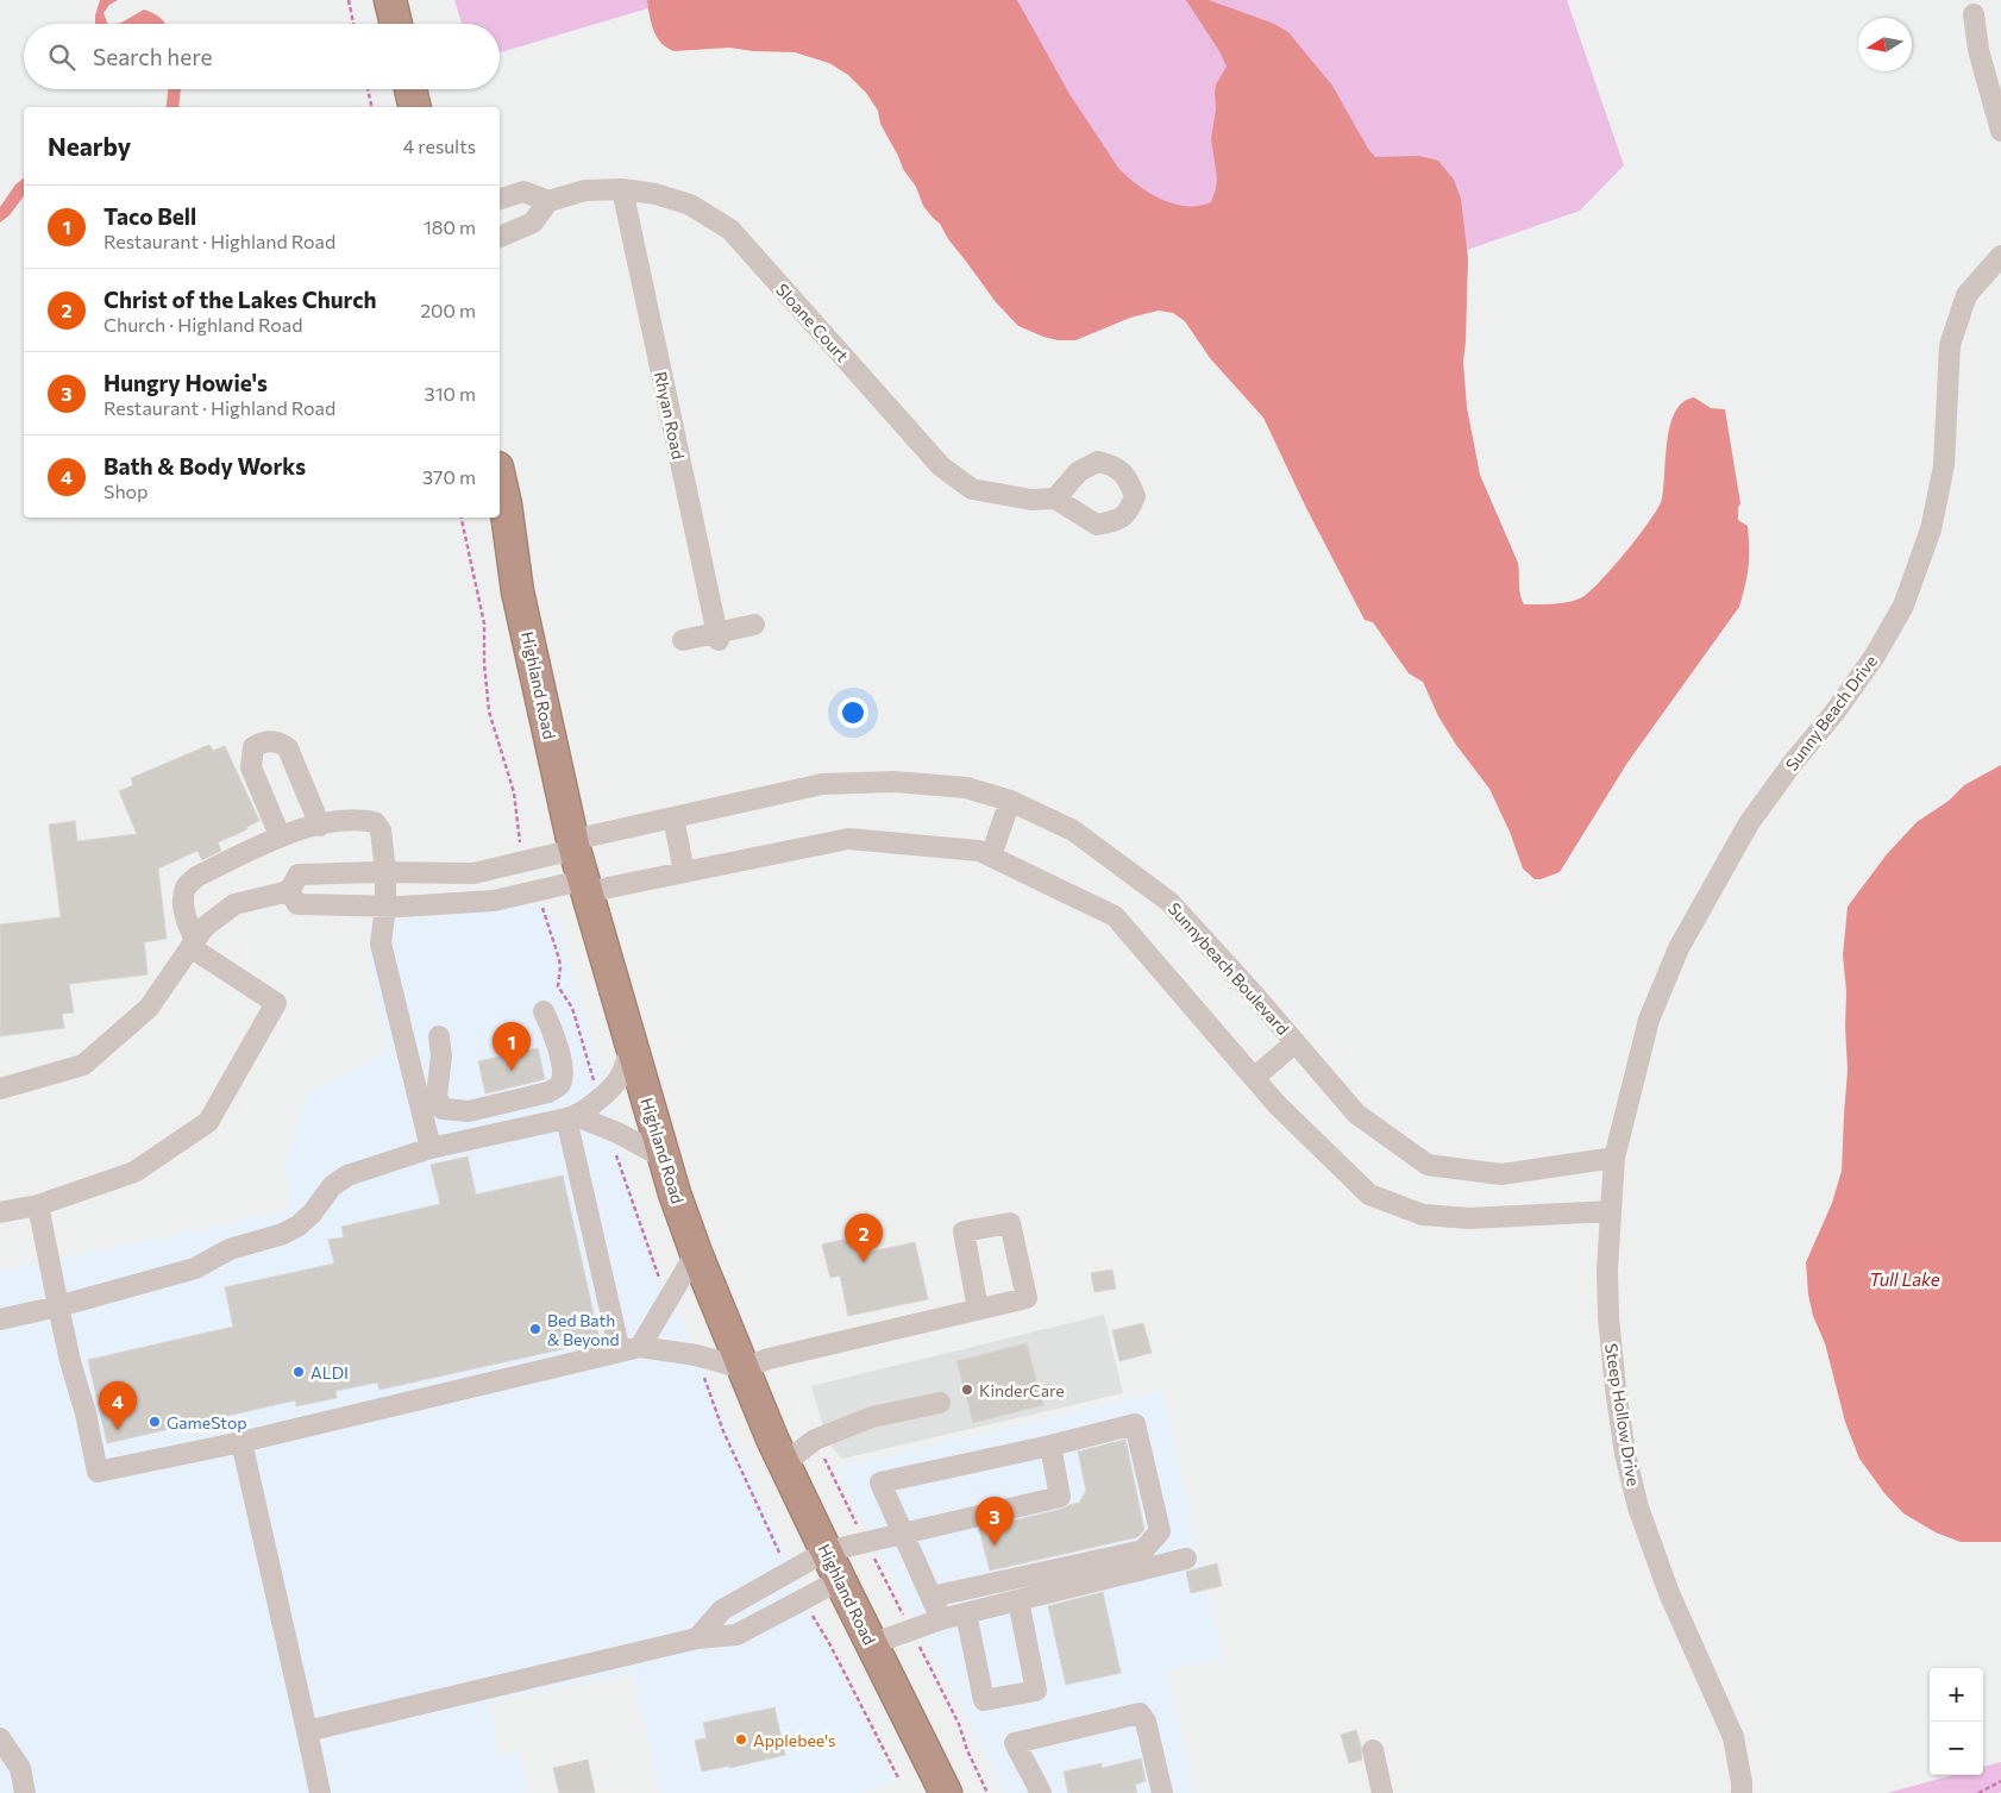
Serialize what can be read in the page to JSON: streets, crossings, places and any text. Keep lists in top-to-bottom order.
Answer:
{
  "streets": {
    "highway": ["Highland Road"],
    "street": [
      "Sloane Court",
      "Rhyan Road",
      "Sunny Beach Drive",
      "Sunnybeach Boulevard",
      "Steep Hollow Drive"
    ]
  },
  "crossings": [
    ["Sloane Court", "Rhyan Road"],
    ["Highland Road", "Sunnybeach Boulevard"],
    ["Sunny Beach Drive", "Sunnybeach Boulevard"],
    ["Sunny Beach Drive", "Steep Hollow Drive"],
    ["Sunnybeach Boulevard", "Steep Hollow Drive"]
  ],
  "water": ["Tull Lake"],
  "places": [
    "Bed Bath & Beyond",
    "ALDI",
    "KinderCare",
    "GameStop",
    "Applebee's"
  ],
  "north": "left",
  "page": {
    "search": "Search here",
    "heading": ["Nearby", "4 results"],
    "list": [
      {
        "mark": "1",
        "name": "Taco Bell",
        "note": "Restaurant · Highland Road",
        "value": "180 m"
      },
      {
        "mark": "2",
        "name": "Christ of the Lakes Church",
        "note": "Church · Highland Road",
        "value": "200 m"
      },
      {
        "mark": "3",
        "name": "Hungry Howie's",
        "note": "Restaurant · Highland Road",
        "value": "310 m"
      },
      {
        "mark": "4",
        "name": "Bath & Body Works",
        "note": "Shop",
        "value": "370 m"
      }
    ],
    "pins": [
      "1",
      "2",
      "4",
      "3"
    ],
    "map_buttons": ["+", "−"]
  }
}
